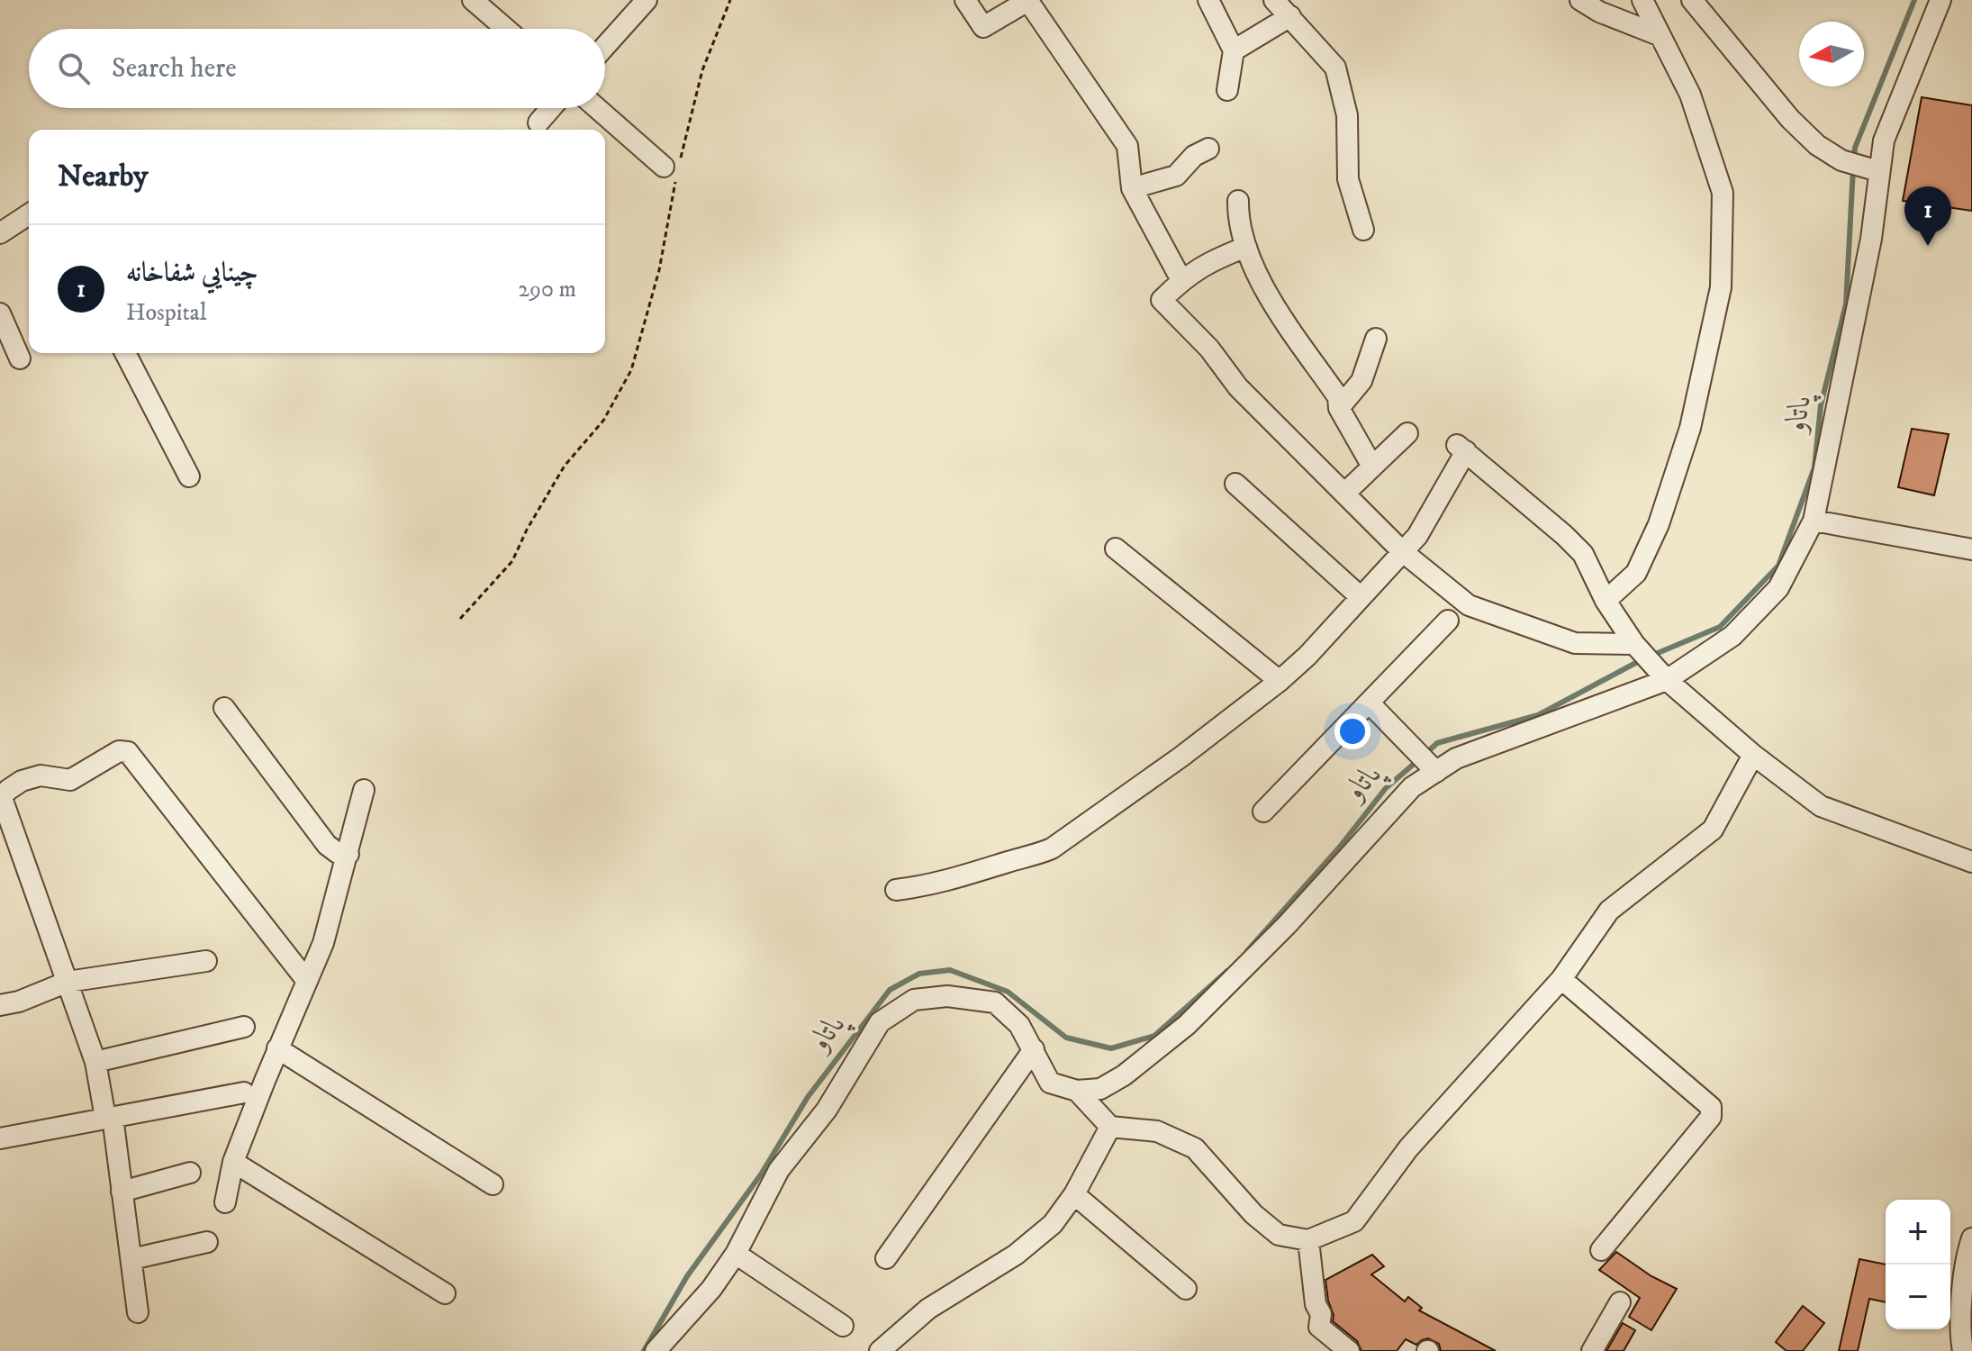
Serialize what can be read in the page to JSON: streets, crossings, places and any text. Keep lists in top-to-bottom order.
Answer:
{
  "water": ["پاتاو"],
  "north": "left",
  "page": {
    "search": "Search here",
    "heading": "Nearby",
    "pins": "1",
    "list": [
      {
        "mark": "1",
        "name": "چينايي شفاخانه",
        "note": "Hospital",
        "value": "290 m"
      }
    ],
    "map_buttons": ["+", "−"]
  }
}
